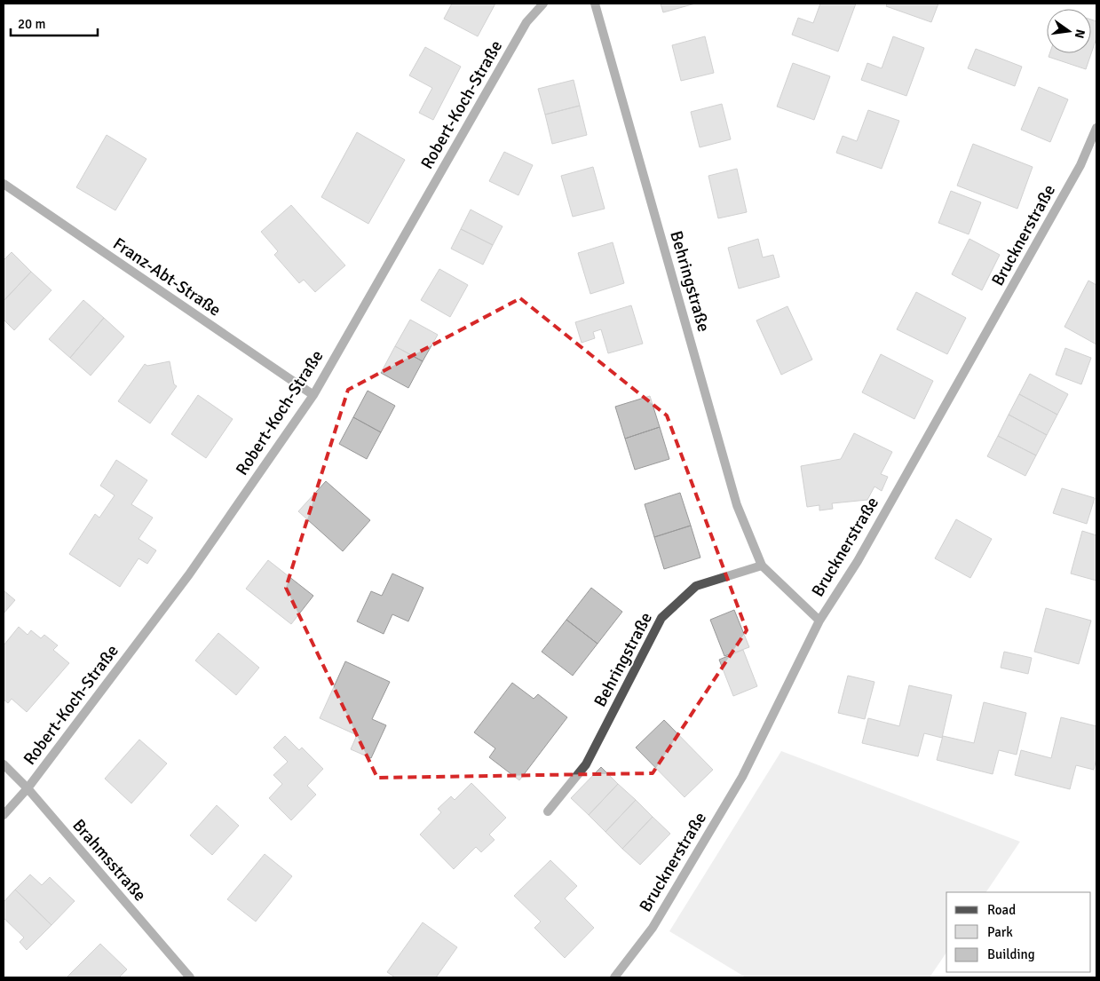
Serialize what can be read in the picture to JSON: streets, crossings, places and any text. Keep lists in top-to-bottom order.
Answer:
{
  "streets": {
    "street": [
      "Robert-Koch-Straße",
      "Brucknerstraße",
      "Franz-Abt-Straße",
      "Behringstraße",
      "Brahmsstraße"
    ]
  },
  "crossings": [
    ["Robert-Koch-Straße", "Franz-Abt-Straße"],
    ["Robert-Koch-Straße", "Brahmsstraße"],
    ["Brucknerstraße", "Behringstraße"]
  ],
  "legend": ["Road", "Park", "Building"],
  "scale_bar": "20 m",
  "north": "right"
}
